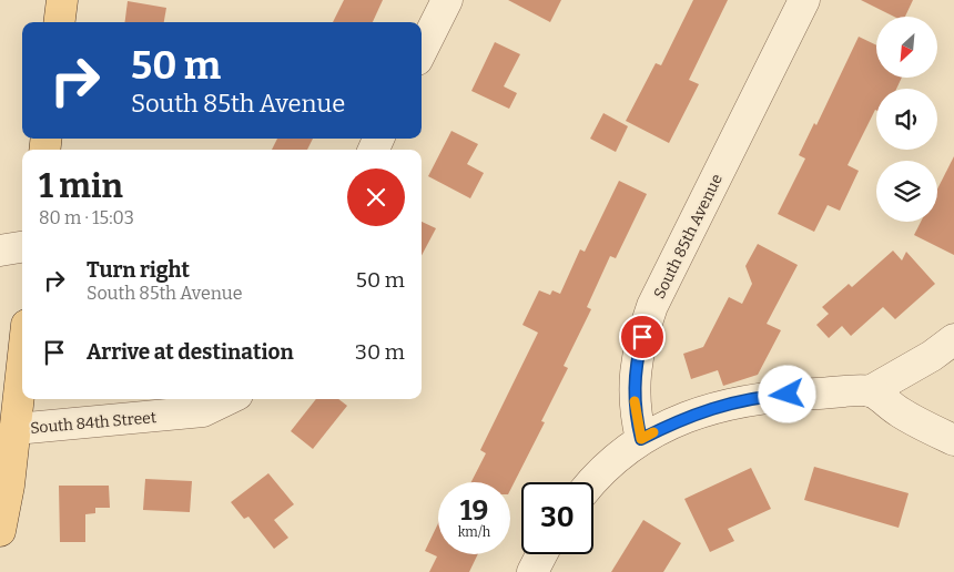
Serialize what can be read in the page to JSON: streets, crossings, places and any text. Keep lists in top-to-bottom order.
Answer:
{
  "streets": {
    "main road": ["South 84th Street"],
    "street": ["South 85th Avenue"]
  },
  "north": "bottom left",
  "page": {
    "turn": ["50 m", "South 85th Avenue"],
    "heading": ["1 min", "80 m · 15:03"],
    "list": [
      {
        "name": "Turn right",
        "note": "South 85th Avenue",
        "value": "50 m"
      },
      {
        "name": "Arrive at destination",
        "value": "30 m"
      }
    ],
    "speed": "19 km/h",
    "limit": "30"
  }
}
